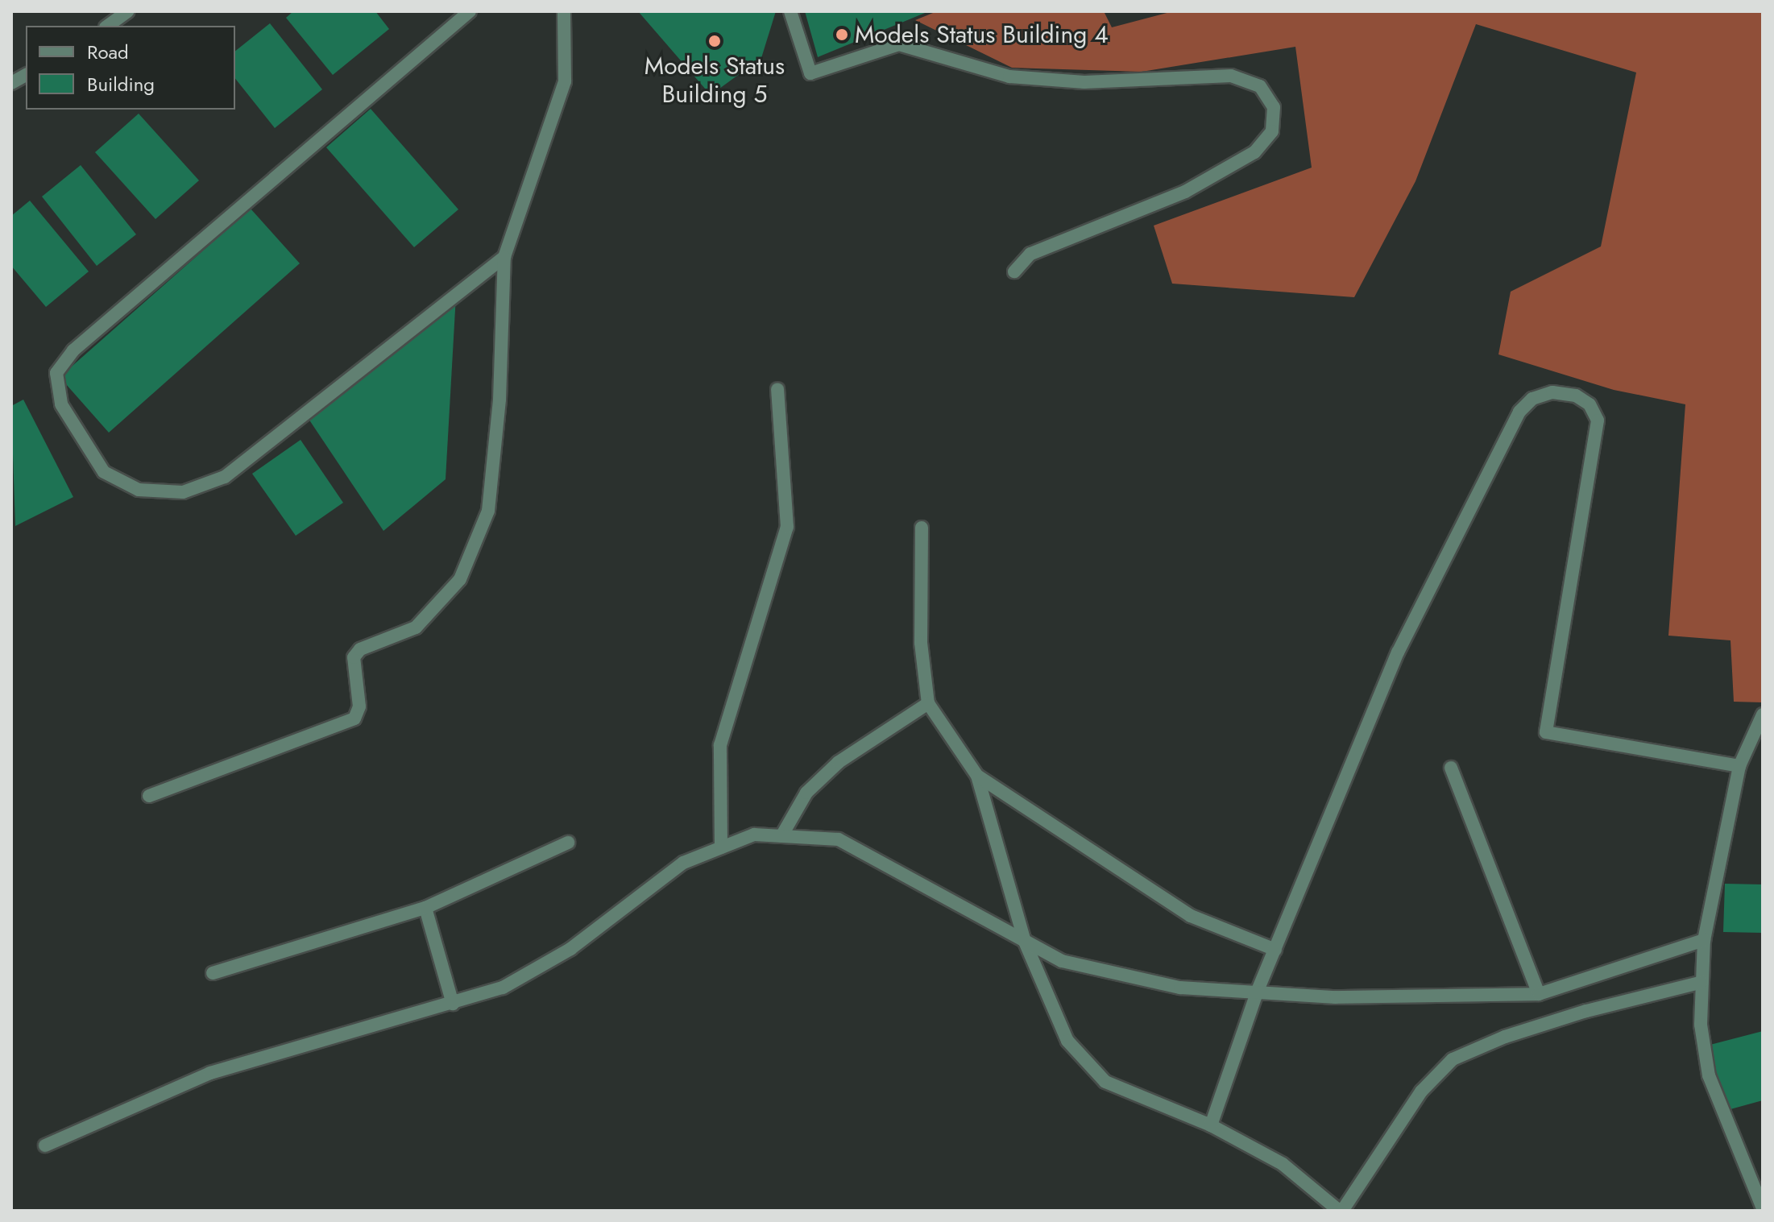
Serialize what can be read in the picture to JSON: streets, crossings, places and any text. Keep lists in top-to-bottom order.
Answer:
{
  "places": ["Models Status Building 4", "Models Status Building 5"],
  "legend": ["Road", "Building"]
}
